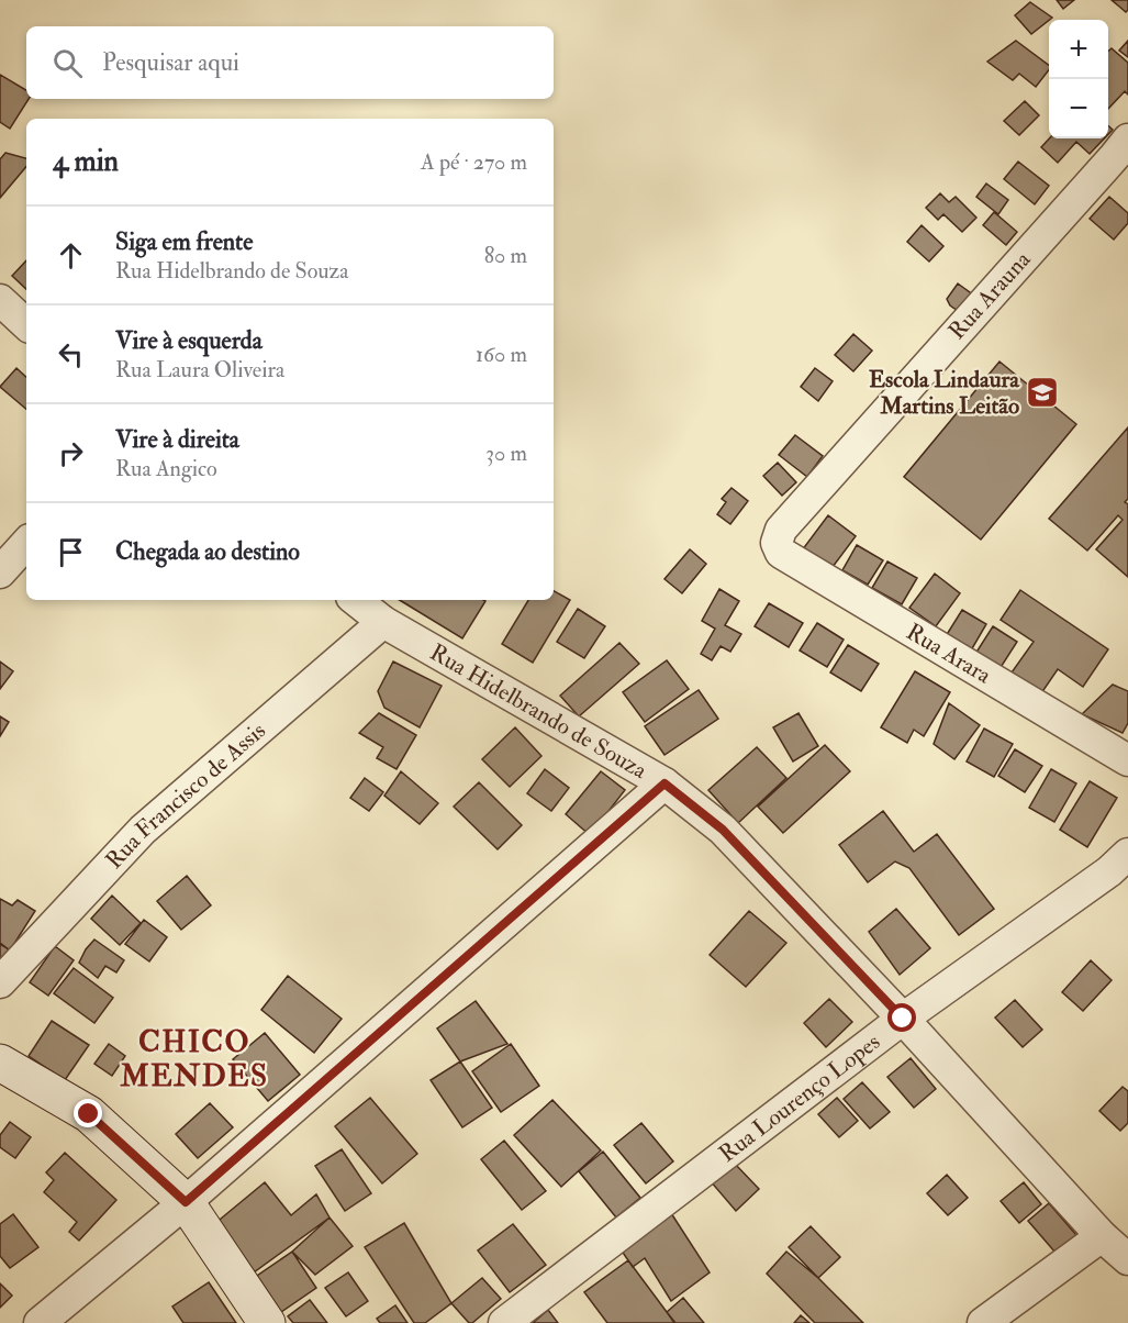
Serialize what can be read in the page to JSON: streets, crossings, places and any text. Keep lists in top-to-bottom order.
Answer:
{
  "streets": {
    "street": [
      "Rua Arauna",
      "Rua Arara",
      "Rua Hidelbrando de Souza",
      "Rua Francisco de Assis",
      "Rua Lourenço Lopes"
    ]
  },
  "crossings": [
    ["Rua Arauna", "Rua Arara"],
    ["Rua Hidelbrando de Souza", "Rua Francisco de Assis"],
    ["Rua Hidelbrando de Souza", "Rua Lourenço Lopes"]
  ],
  "districts": ["CHICO MENDES"],
  "places": {
    "school or university": ["Escola Lindaura Martins Leitão"]
  },
  "page": {
    "map_buttons": ["+", "−"],
    "search": "Pesquisar aqui",
    "heading": ["4 min", "A pé · 270 m"],
    "list": [
      ["Siga em frente", "Rua Hidelbrando de Souza", "80 m"],
      ["Vire à esquerda", "Rua Laura Oliveira", "160 m"],
      ["Vire à direita", "Rua Angico", "30 m"],
      "Chegada ao destino"
    ]
  }
}
